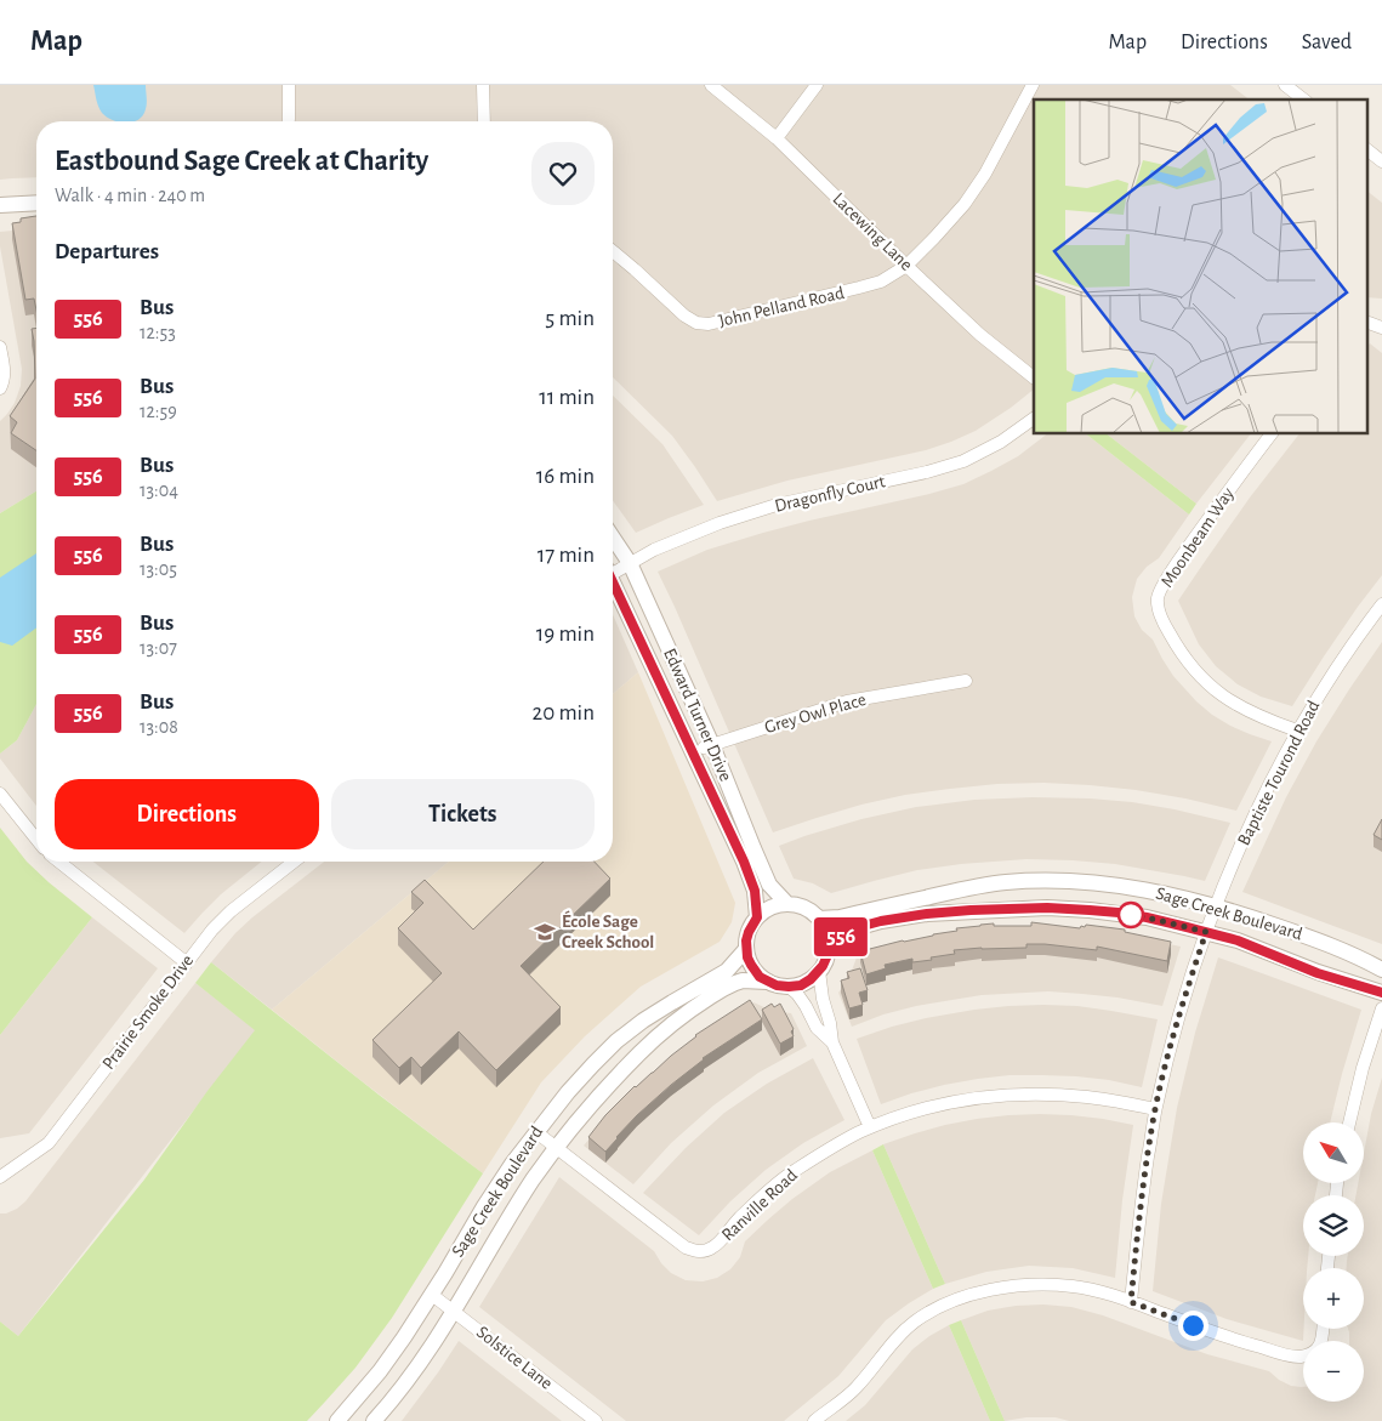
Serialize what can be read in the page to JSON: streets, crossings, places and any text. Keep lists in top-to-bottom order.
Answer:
{
  "streets": {
    "street": [
      "Lacewing Lane",
      "John Pelland Road",
      "Dragonfly Court",
      "Moonbeam Way",
      "Grey Owl Place",
      "Edward Turner Drive",
      "Baptiste Tourond Road",
      "Sage Creek Boulevard",
      "Prairie Smoke Drive",
      "Ranville Road",
      "Solstice Lane"
    ]
  },
  "crossings": [
    ["Lacewing Lane", "John Pelland Road"],
    ["Dragonfly Court", "Edward Turner Drive"],
    ["Moonbeam Way", "Baptiste Tourond Road"],
    ["Grey Owl Place", "Edward Turner Drive"],
    ["Edward Turner Drive", "Sage Creek Boulevard"],
    ["Baptiste Tourond Road", "Sage Creek Boulevard"],
    ["Baptiste Tourond Road", "Ranville Road"],
    ["Sage Creek Boulevard", "Ranville Road"],
    ["Sage Creek Boulevard", "Solstice Lane"]
  ],
  "places": {
    "school or university": ["École Sage Creek School"]
  },
  "lines": ["bus line 556"],
  "north": "top left",
  "page": {
    "header": "Map",
    "nav": ["Map", "Directions", "Saved"],
    "on_map": "556",
    "heading": [
      ["Eastbound Sage Creek at Charity", "Walk · 4 min · 240 m"],
      "Departures"
    ],
    "list": [
      {
        "mark": "556",
        "name": "Bus",
        "note": "12:53",
        "value": "5 min"
      },
      {
        "mark": "556",
        "name": "Bus",
        "note": "12:59",
        "value": "11 min"
      },
      {
        "mark": "556",
        "name": "Bus",
        "note": "13:04",
        "value": "16 min"
      },
      {
        "mark": "556",
        "name": "Bus",
        "note": "13:05",
        "value": "17 min"
      },
      {
        "mark": "556",
        "name": "Bus",
        "note": "13:07",
        "value": "19 min"
      },
      {
        "mark": "556",
        "name": "Bus",
        "note": "13:08",
        "value": "20 min"
      }
    ],
    "buttons": ["Directions", "Tickets"],
    "map_buttons": ["+", "−"]
  }
}
